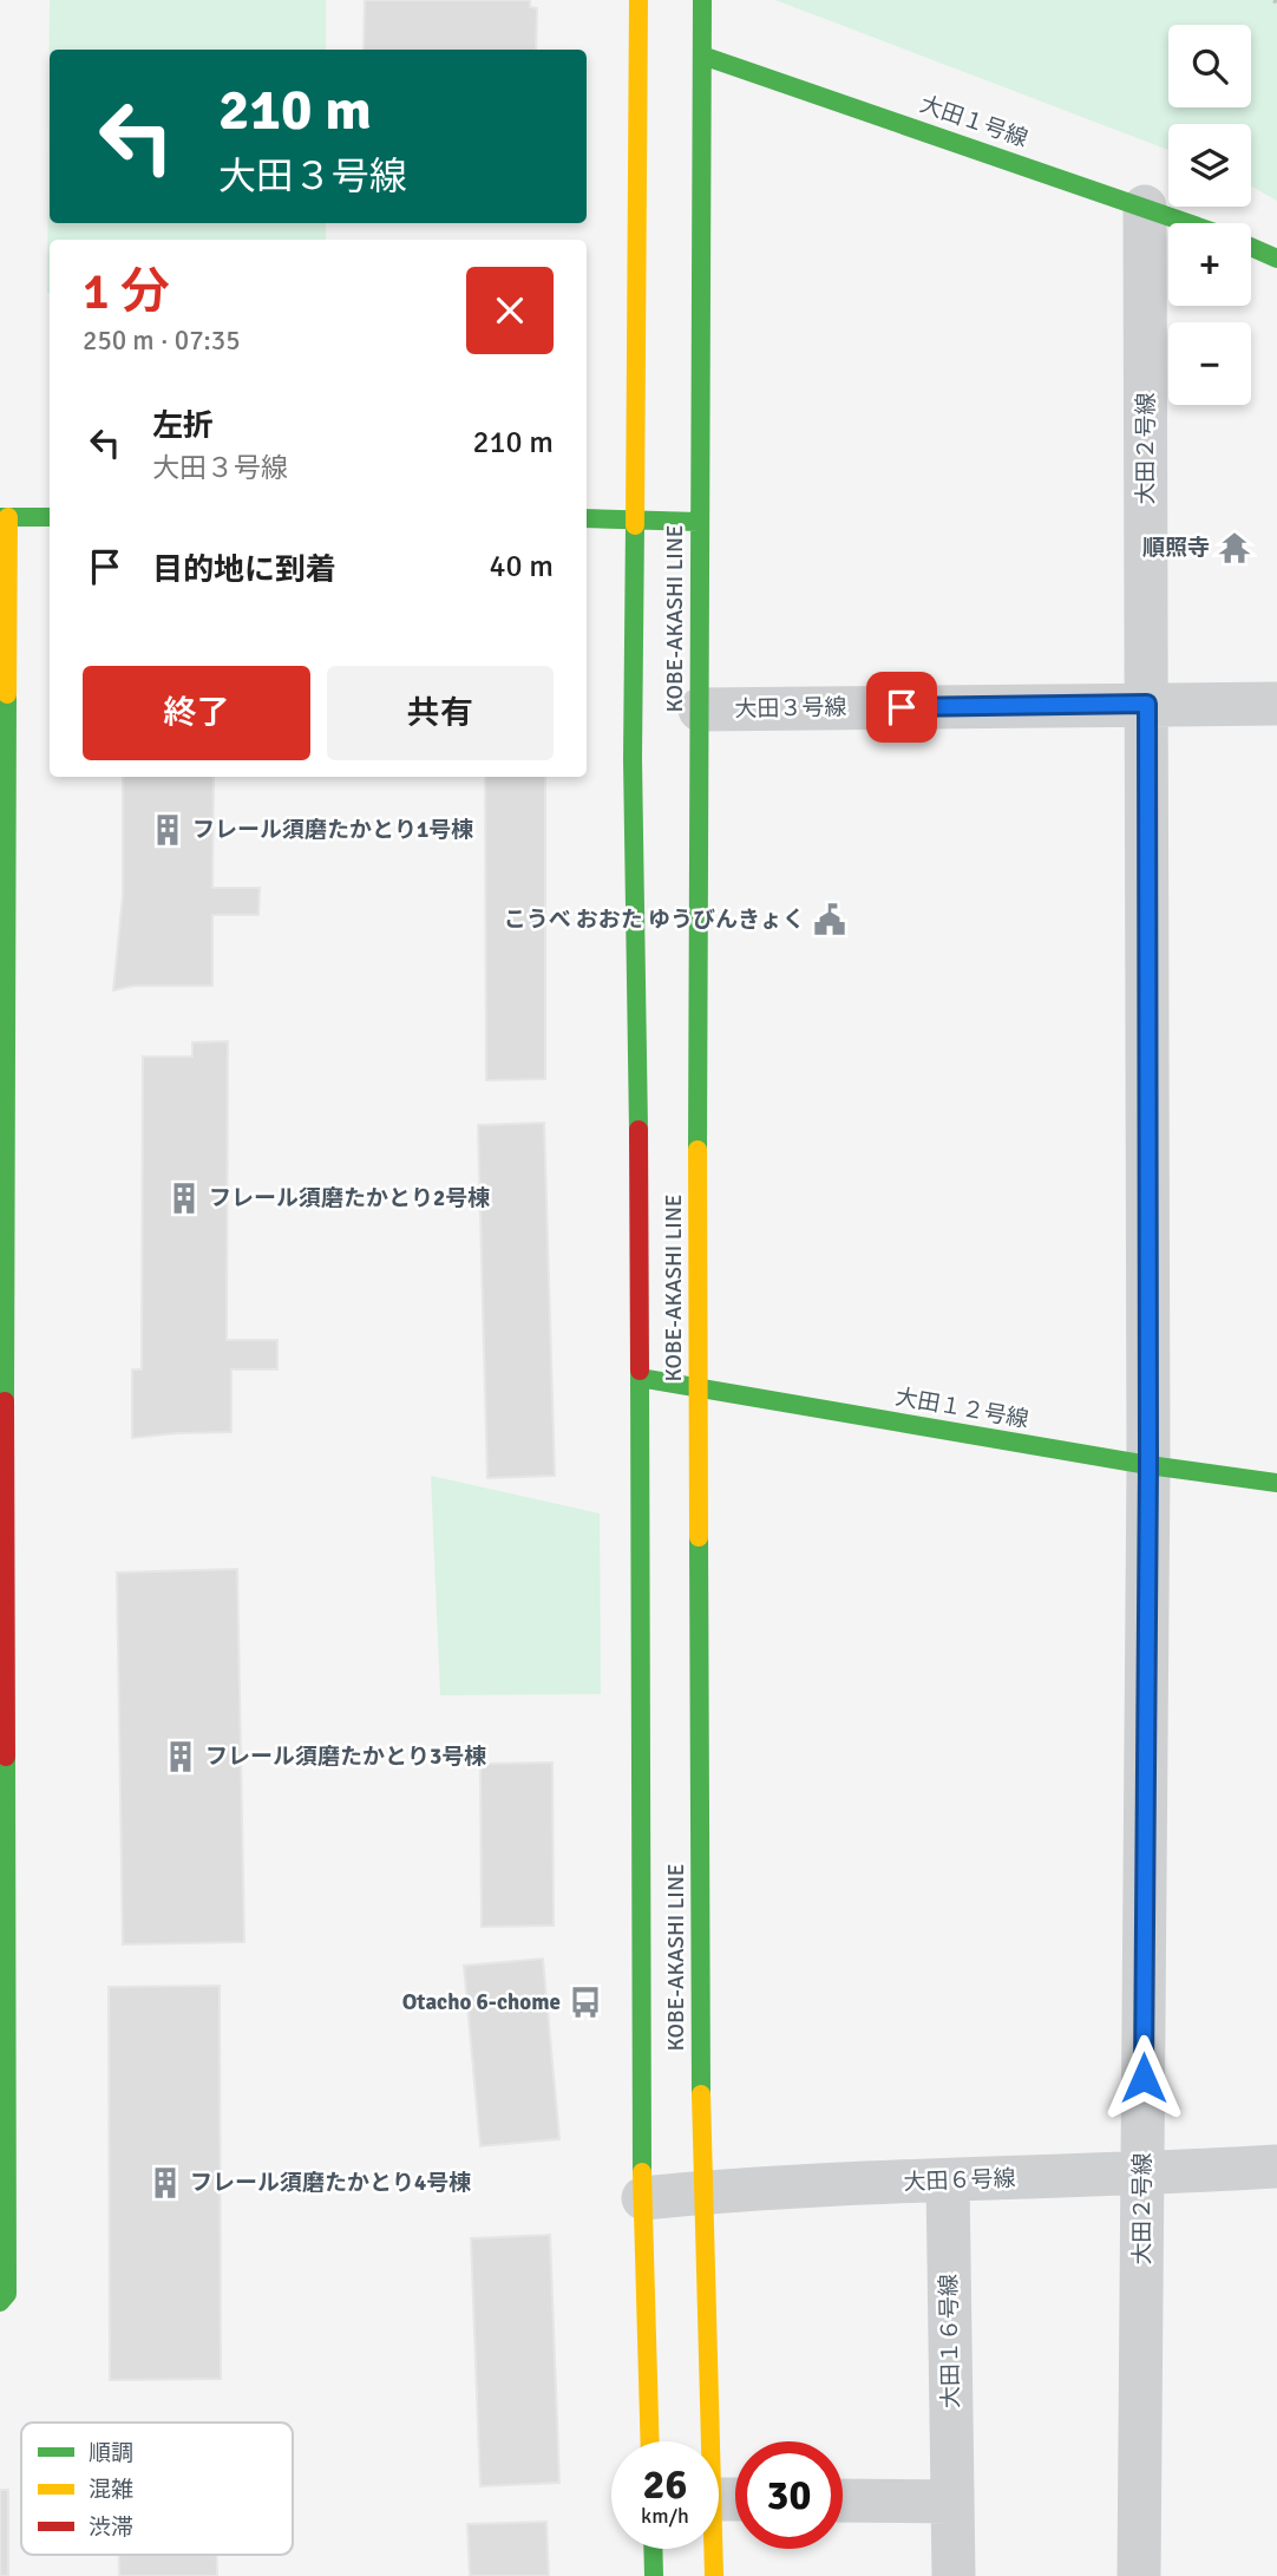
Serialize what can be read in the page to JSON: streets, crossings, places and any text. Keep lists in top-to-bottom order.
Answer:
{
  "streets": {
    "main road": ["大田１号線", "KOBE-AKASHI LINE", "大田１２号線"],
    "street": [
      "大田２号線",
      "大田３号線",
      "大田６号線",
      "大田１６号線"
    ]
  },
  "crossings": [
    ["大田１号線", "大田２号線"],
    ["大田１号線", "KOBE-AKASHI LINE"],
    ["大田２号線", "大田３号線"],
    ["大田２号線", "大田１２号線"],
    ["大田２号線", "大田６号線"],
    ["KOBE-AKASHI LINE", "大田３号線"],
    ["KOBE-AKASHI LINE", "大田１２号線"],
    ["KOBE-AKASHI LINE", "大田６号線"],
    ["大田６号線", "大田１６号線"]
  ],
  "places": {
    "temple": ["順照寺"],
    "building": [
      "フレール須磨たかとり1号棟",
      "フレール須磨たかとり2号棟",
      "フレール須磨たかとり3号棟",
      "フレール須磨たかとり4号棟"
    ],
    "public building": ["こうべ おおた ゆうびんきょく"],
    "bus stop": ["Otacho 6-chome"]
  },
  "legend": ["順調", "混雑", "渋滞"],
  "page": {
    "map_buttons": ["+", "−"],
    "turn": ["210 m", "大田３号線"],
    "heading": ["1 分", "250 m · 07:35"],
    "list": [
      {
        "name": "左折",
        "note": "大田３号線",
        "value": "210 m"
      },
      {
        "name": "目的地に到着",
        "value": "40 m"
      }
    ],
    "buttons": ["終了", "共有"],
    "speed": "26 km/h",
    "limit": "30"
  }
}
